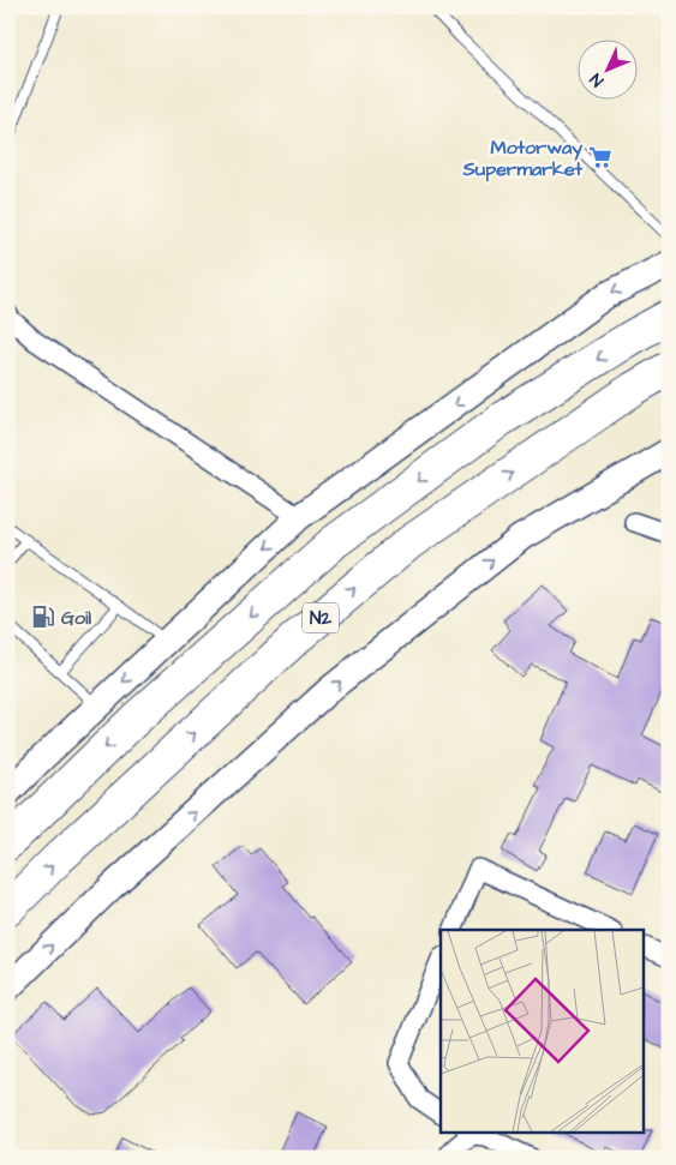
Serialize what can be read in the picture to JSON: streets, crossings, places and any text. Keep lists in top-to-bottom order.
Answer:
{
  "streets": {
    "highway": ["N2"]
  },
  "places": {
    "supermarket": ["Motorway Supermarket"],
    "fuel station": ["Goil"]
  },
  "north": "bottom left"
}
